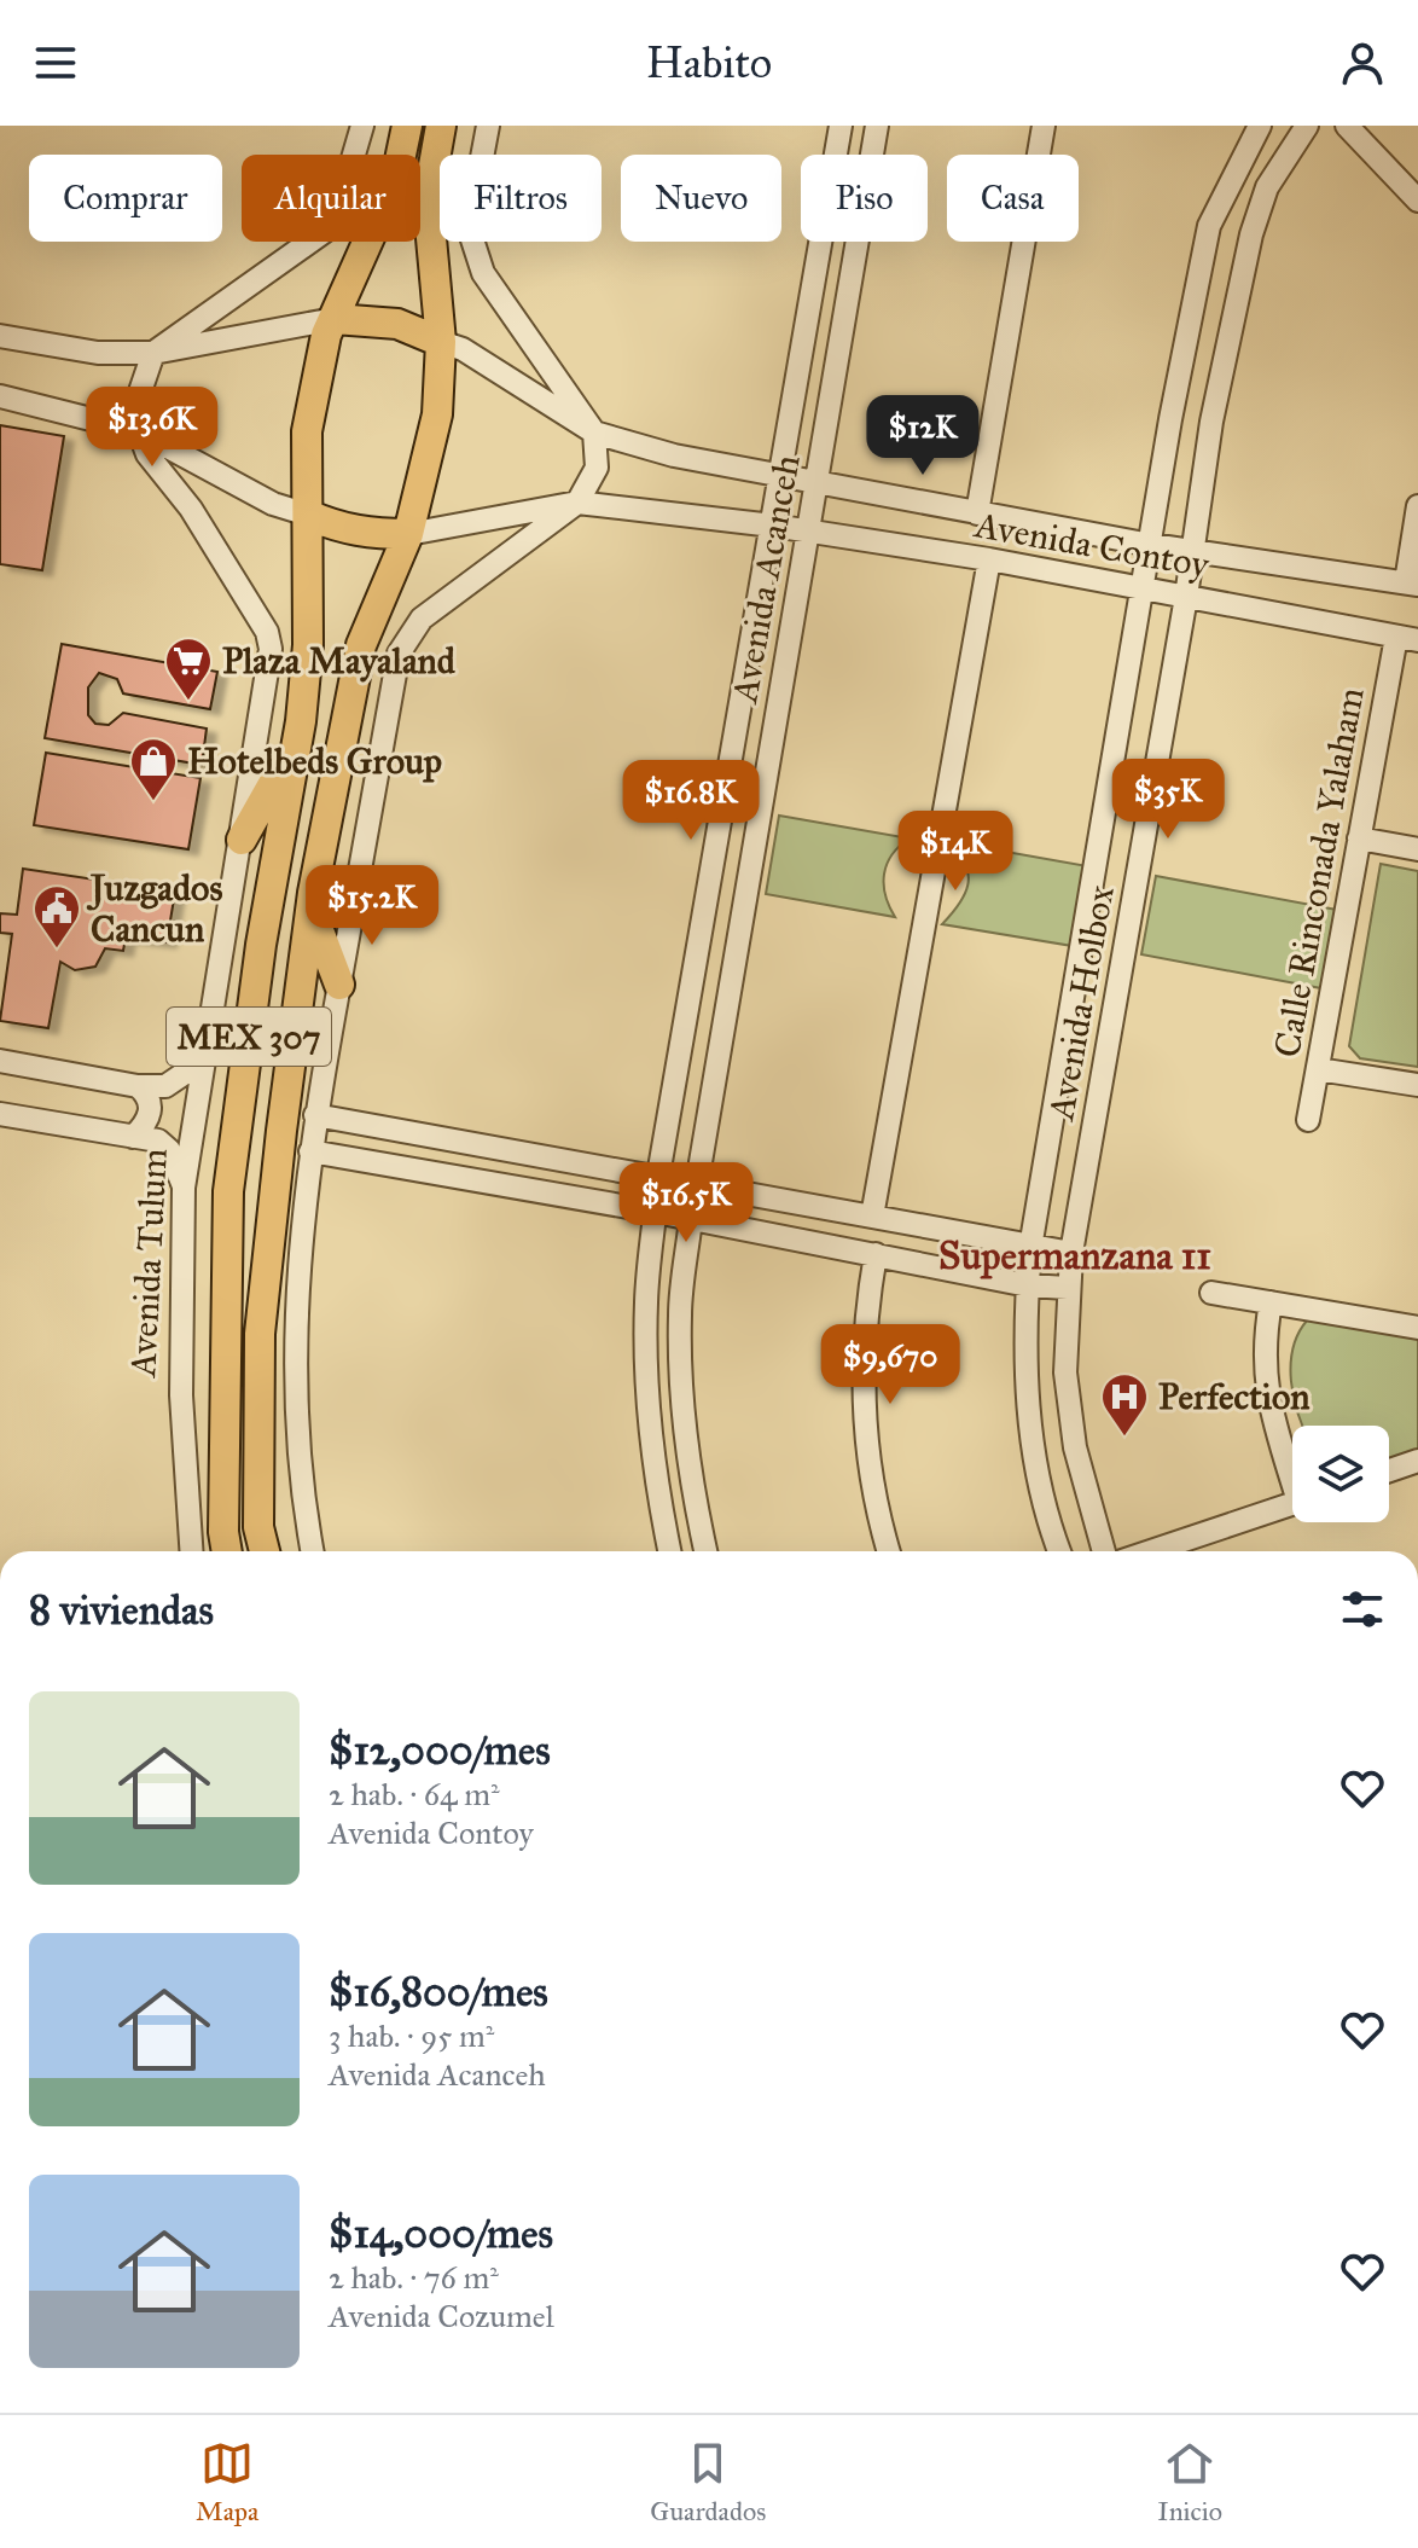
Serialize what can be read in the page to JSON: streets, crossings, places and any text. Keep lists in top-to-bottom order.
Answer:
{
  "streets": {
    "main road": ["MEX 307"],
    "street": [
      "Avenida Contoy",
      "Avenida Acanceh",
      "Calle Rinconada Yalaham",
      "Avenida Holbox",
      "Avenida Tulum"
    ]
  },
  "crossings": [
    ["Avenida Contoy", "Avenida Acanceh"],
    ["Avenida Contoy", "Calle Rinconada Yalaham"],
    ["Avenida Contoy", "Avenida Holbox"],
    ["Avenida Contoy", "MEX 307"]
  ],
  "districts": ["Supermanzana 11"],
  "places": {
    "supermarket": ["Plaza Mayaland"],
    "shop": ["Hotelbeds Group"],
    "public building": ["Juzgados Cancun"],
    "hospital": ["Perfection"]
  },
  "page": {
    "header": "Habito",
    "chip": [
      "Comprar",
      "Alquilar",
      "Filtros",
      "Nuevo",
      "Piso",
      "Casa"
    ],
    "price": [
      "$13.6K",
      "$12K",
      "$35K",
      "$16.8K",
      "$14K",
      "$15.2K",
      "$16.5K",
      "$9,670"
    ],
    "heading": "8 viviendas",
    "list": [
      {
        "name": "$12,000/mes",
        "note": "2 hab. · 64 m² · Avenida Contoy"
      },
      {
        "name": "$16,800/mes",
        "note": "3 hab. · 95 m² · Avenida Acanceh"
      },
      {
        "name": "$14,000/mes",
        "note": "2 hab. · 76 m² · Avenida Cozumel"
      }
    ],
    "tabs": ["Mapa", "Guardados", "Inicio"]
  }
}
